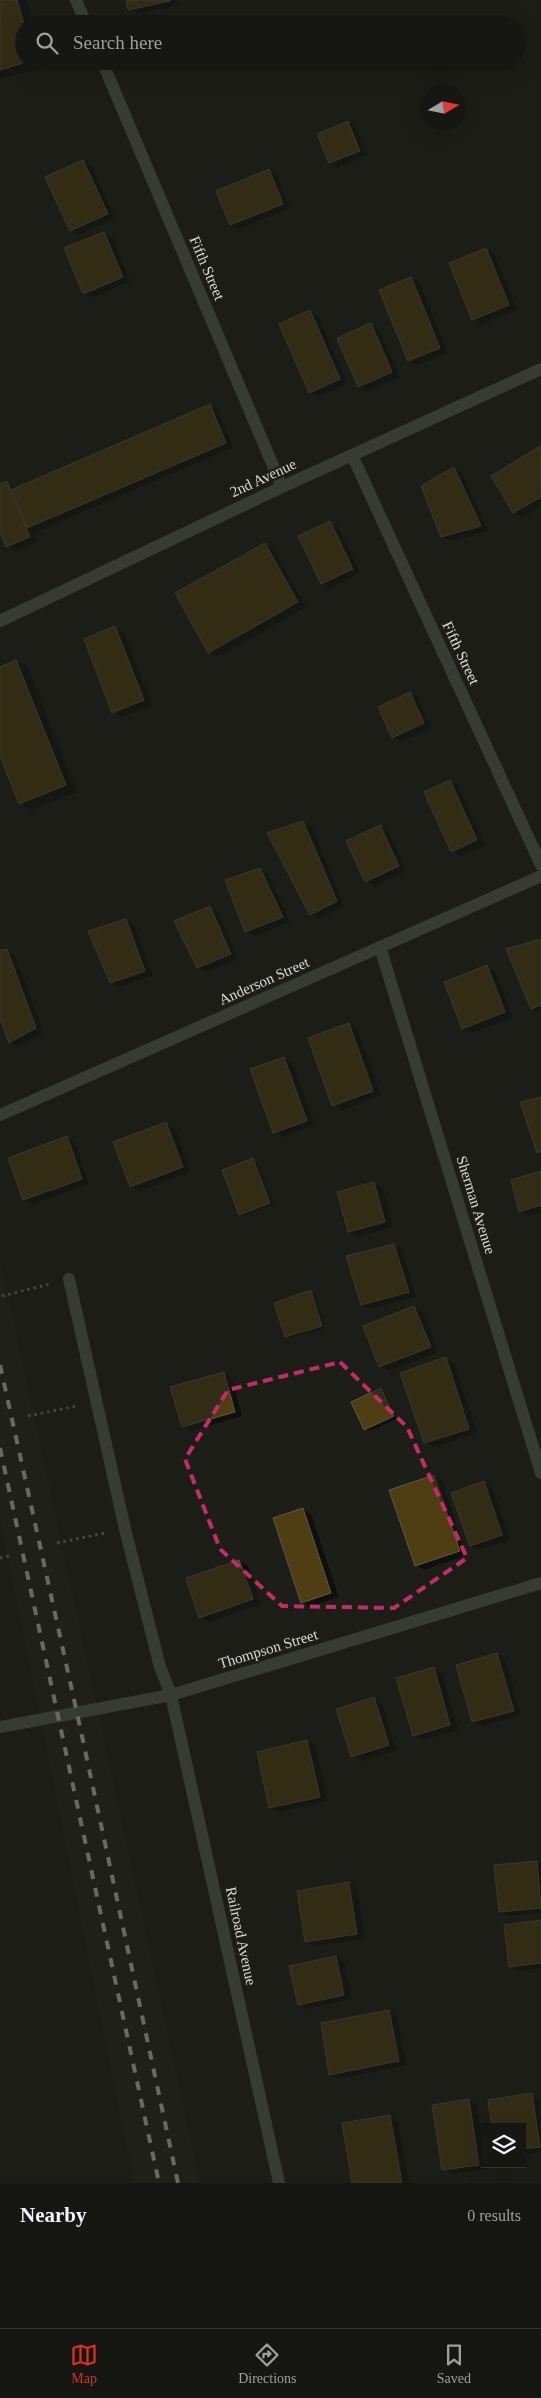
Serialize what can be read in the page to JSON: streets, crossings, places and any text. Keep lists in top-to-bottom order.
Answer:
{
  "streets": {
    "street": [
      "Fifth Street",
      "2nd Avenue",
      "Anderson Street",
      "Sherman Avenue",
      "Thompson Street",
      "Railroad Avenue"
    ]
  },
  "crossings": [
    ["Fifth Street", "2nd Avenue"],
    ["Anderson Street", "Sherman Avenue"],
    ["Thompson Street", "Railroad Avenue"]
  ],
  "north": "right",
  "page": {
    "search": "Search here",
    "heading": ["Nearby", "0 results"],
    "nav": ["Map", "Directions", "Saved"]
  }
}
